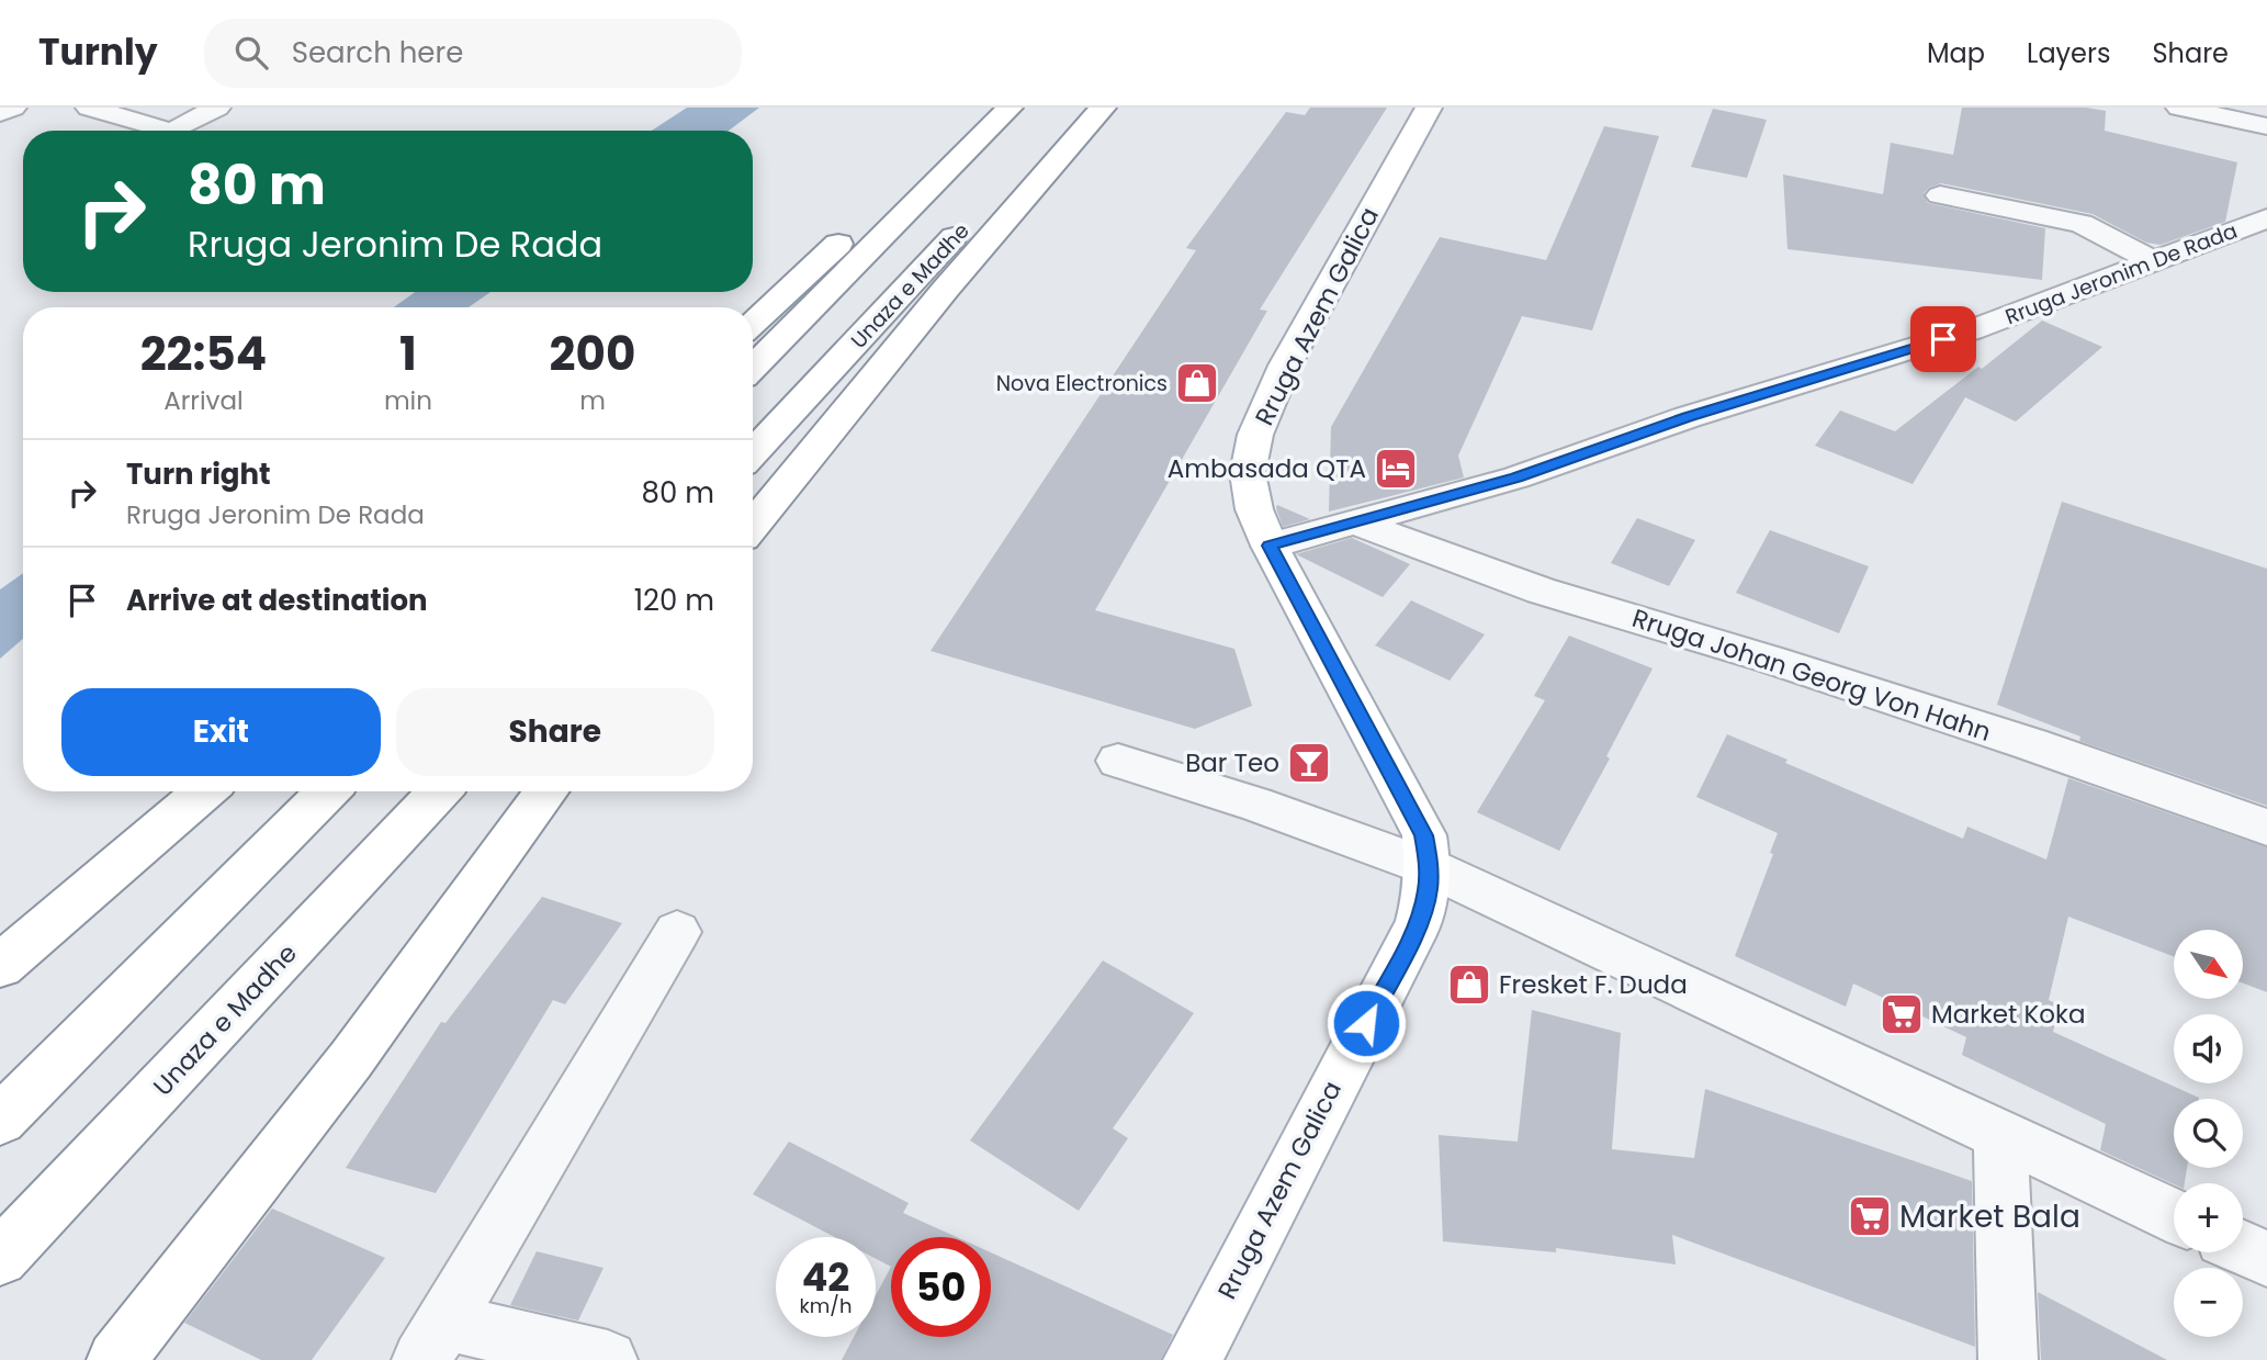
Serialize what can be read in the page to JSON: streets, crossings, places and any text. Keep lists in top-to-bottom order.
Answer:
{
  "streets": {
    "main road": ["Unaza e Madhe", "Rruga Azem Galica"],
    "street": ["Rruga Jeronim De Rada", "Rruga Johan Georg Von Hahn"]
  },
  "crossings": [
    ["Rruga Jeronim De Rada", "Rruga Azem Galica"],
    ["Rruga Jeronim De Rada", "Rruga Johan Georg Von Hahn"]
  ],
  "places": {
    "shop": ["Nova Electronics", "Fresket F. Duda"],
    "hotel": ["Ambasada QTA"],
    "bar": ["Bar Teo"],
    "supermarket": ["Market Koka", "Market Bala"]
  },
  "north": "bottom right",
  "page": {
    "header": "Turnly",
    "search": "Search here",
    "nav": ["Map", "Layers", "Share"],
    "turn": ["80 m", "Rruga Jeronim De Rada"],
    "eta": [
      "22:54",
      "Arrival",
      "1",
      "min",
      "200",
      "m"
    ],
    "list": [
      {
        "name": "Turn right",
        "note": "Rruga Jeronim De Rada",
        "value": "80 m"
      },
      {
        "name": "Arrive at destination",
        "value": "120 m"
      }
    ],
    "buttons": ["Exit", "Share"],
    "map_buttons": ["+", "−"],
    "speed": "42 km/h",
    "limit": "50"
  }
}
